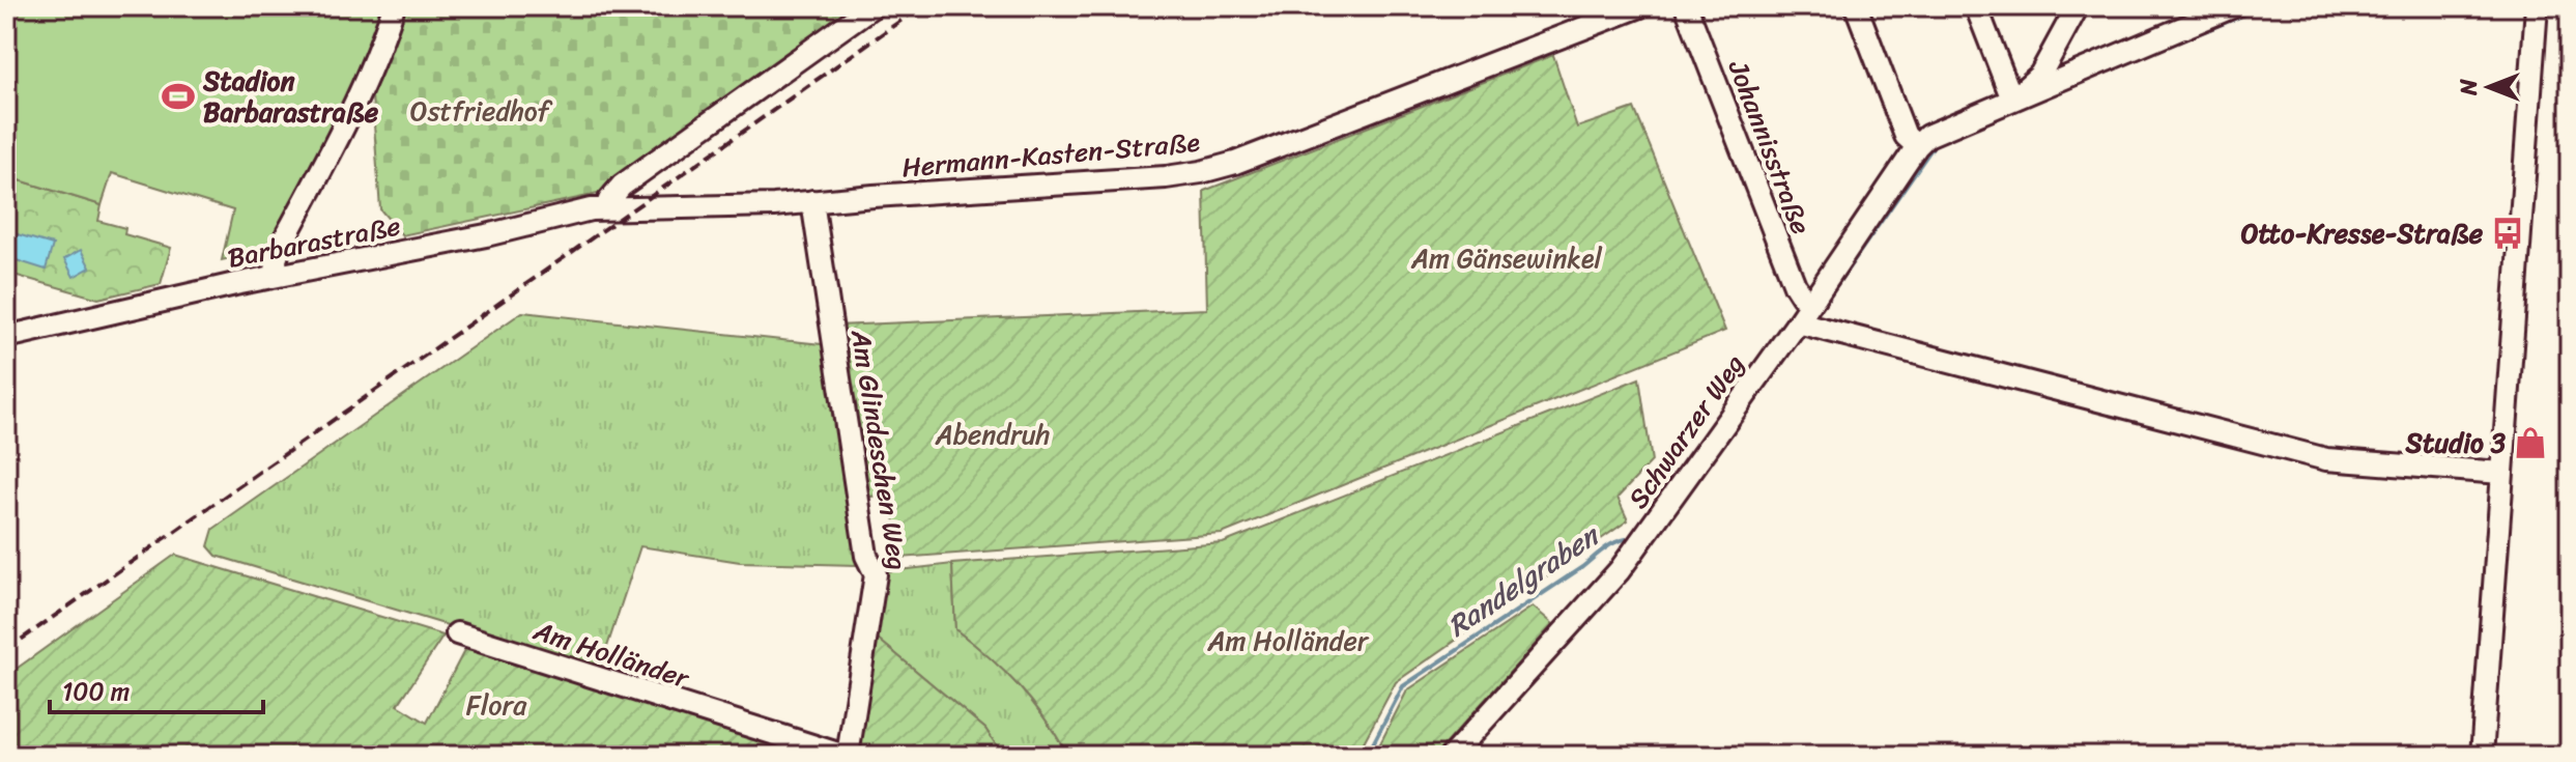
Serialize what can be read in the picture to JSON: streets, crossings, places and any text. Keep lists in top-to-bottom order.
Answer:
{
  "streets": {
    "street": [
      "Johannisstraße",
      "Hermann-Kasten-Straße",
      "Barbarastraße",
      "Schwarzer Weg",
      "Am Glindeschen Weg",
      "Am Holländer"
    ]
  },
  "crossings": [
    ["Hermann-Kasten-Straße", "Barbarastraße"],
    ["Hermann-Kasten-Straße", "Am Glindeschen Weg"],
    ["Am Glindeschen Weg", "Am Holländer"]
  ],
  "water": ["Randelgraben"],
  "parks": [
    "Ostfriedhof",
    "Am Gänsewinkel",
    "Abendruh",
    "Am Holländer",
    "Flora"
  ],
  "places": {
    "sports": ["Stadion Barbarastraße"],
    "bus stop": ["Otto-Kresse-Straße"],
    "shop": ["Studio 3"]
  },
  "scale_bar": "100 m",
  "north": "left"
}
